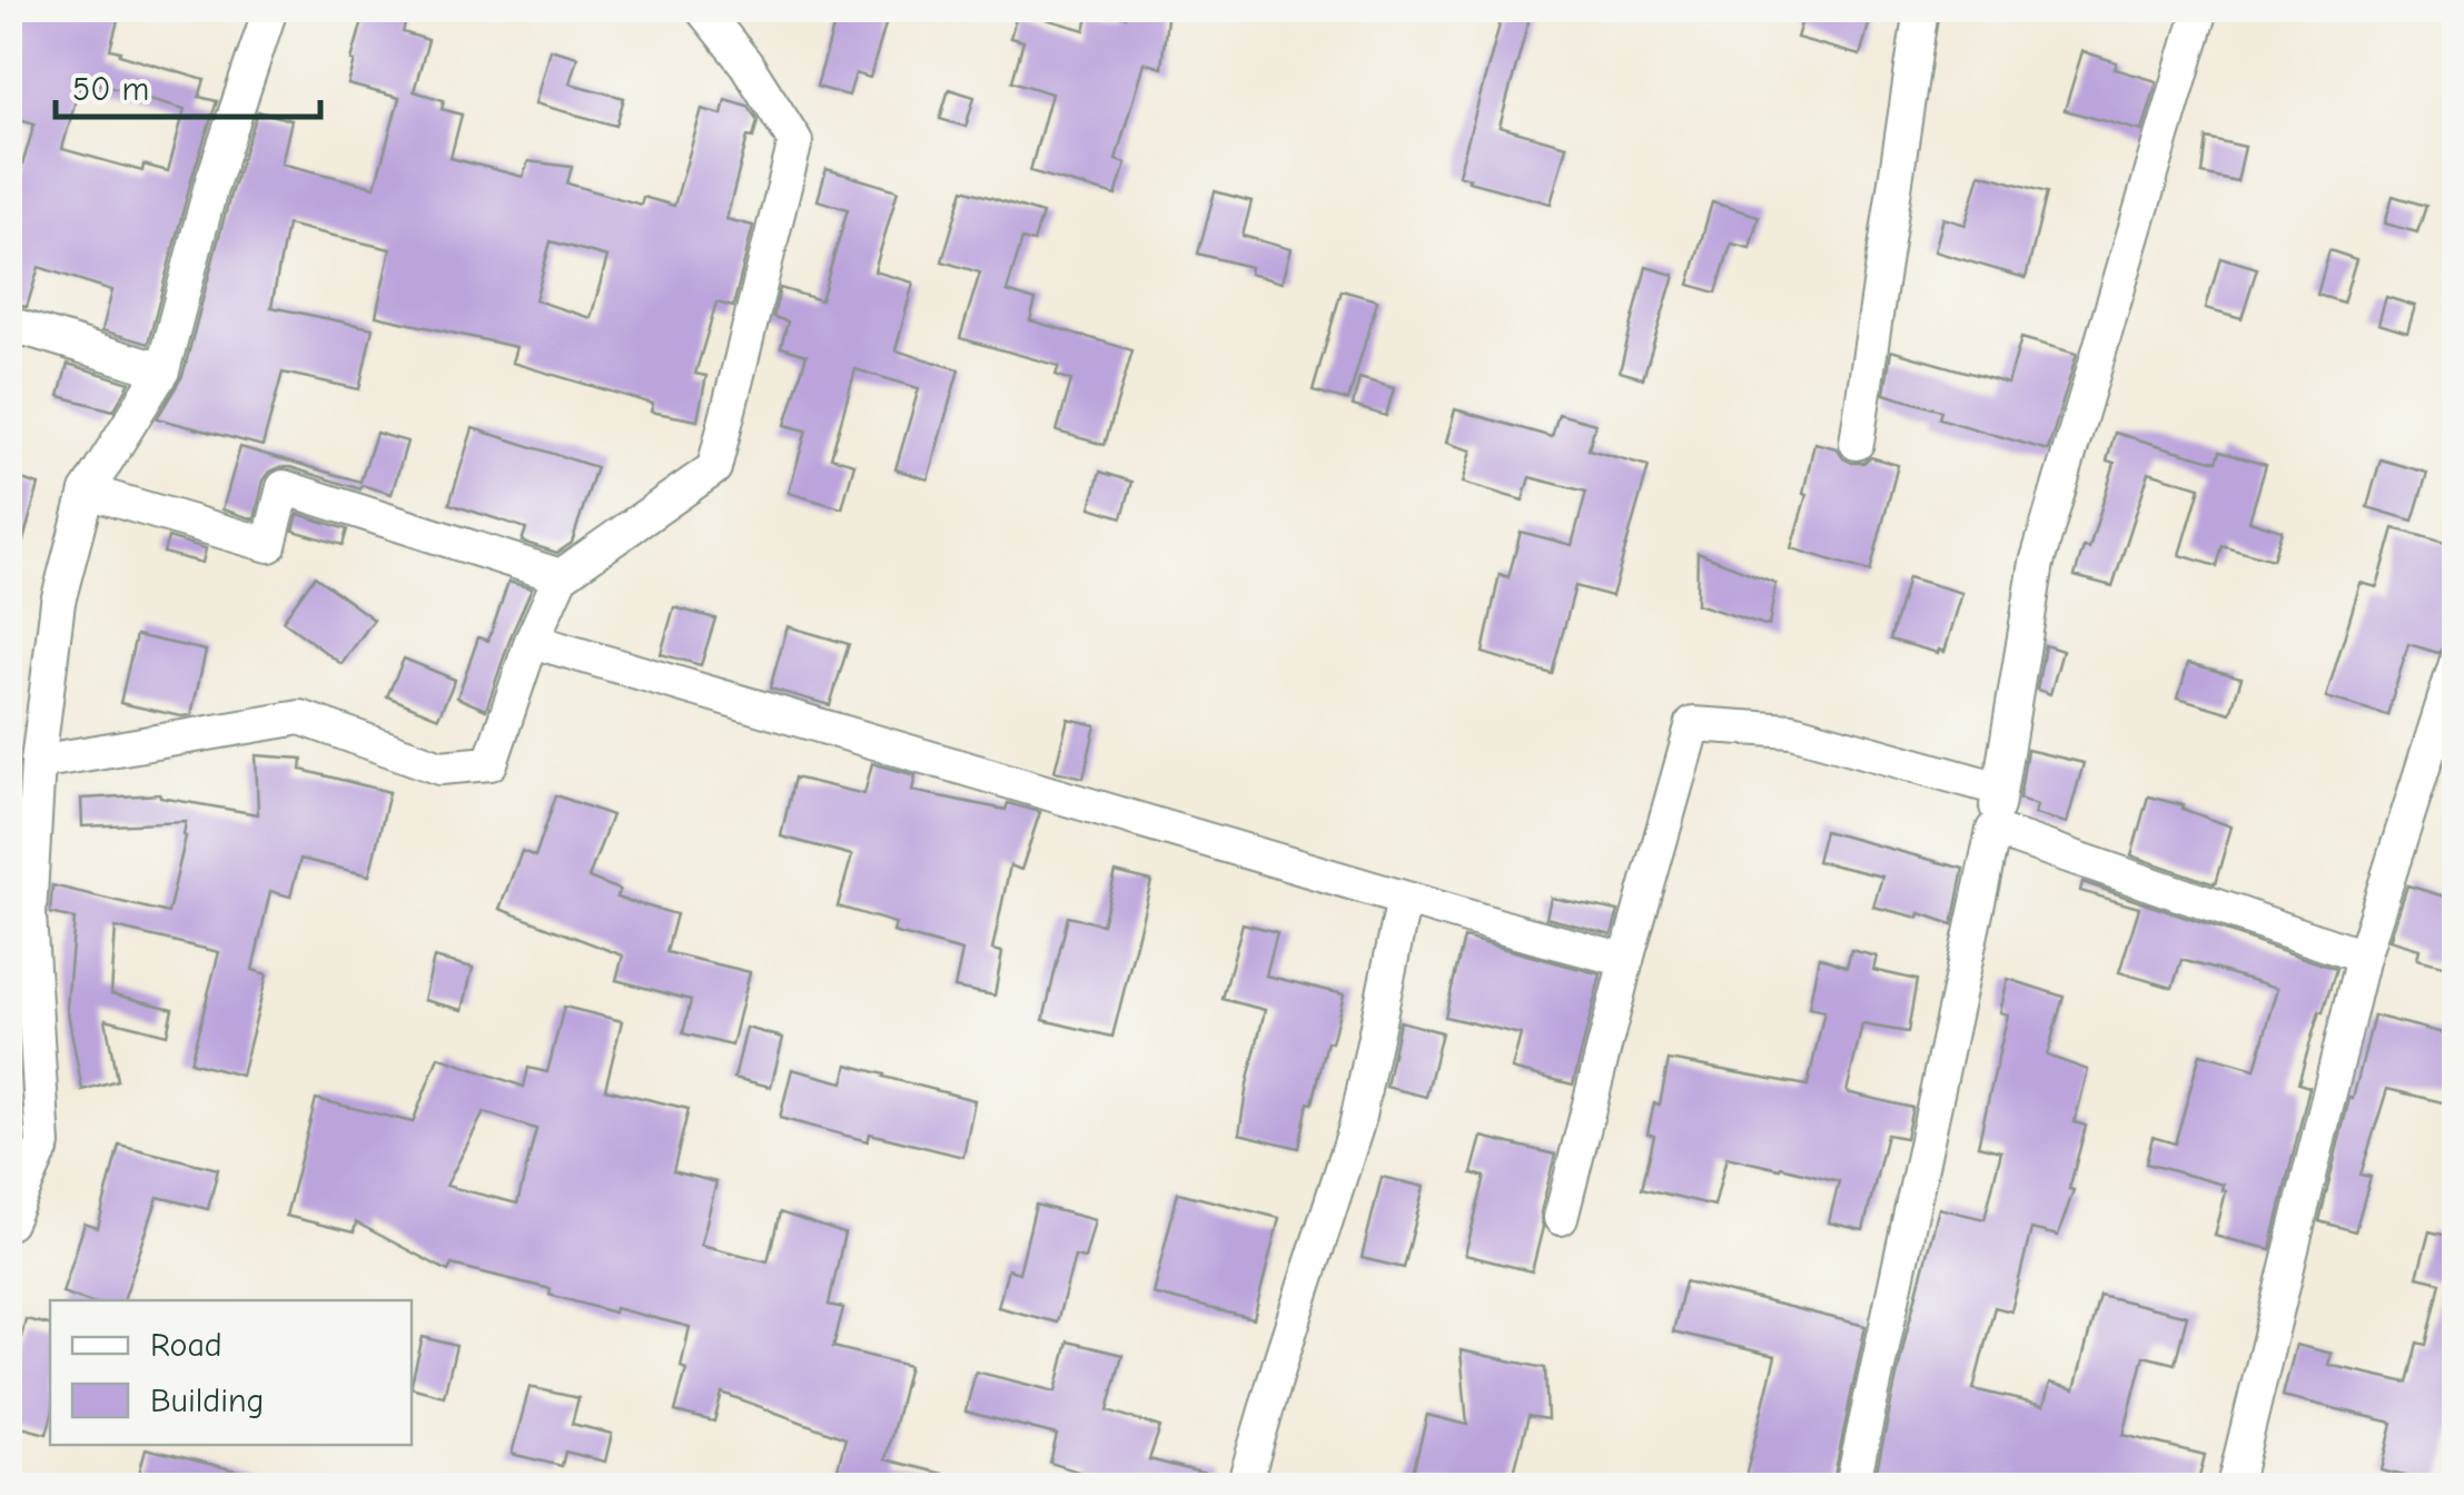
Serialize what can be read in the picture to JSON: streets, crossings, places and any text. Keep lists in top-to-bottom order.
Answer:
{
  "legend": ["Road", "Building"],
  "scale_bar": "50 m"
}
